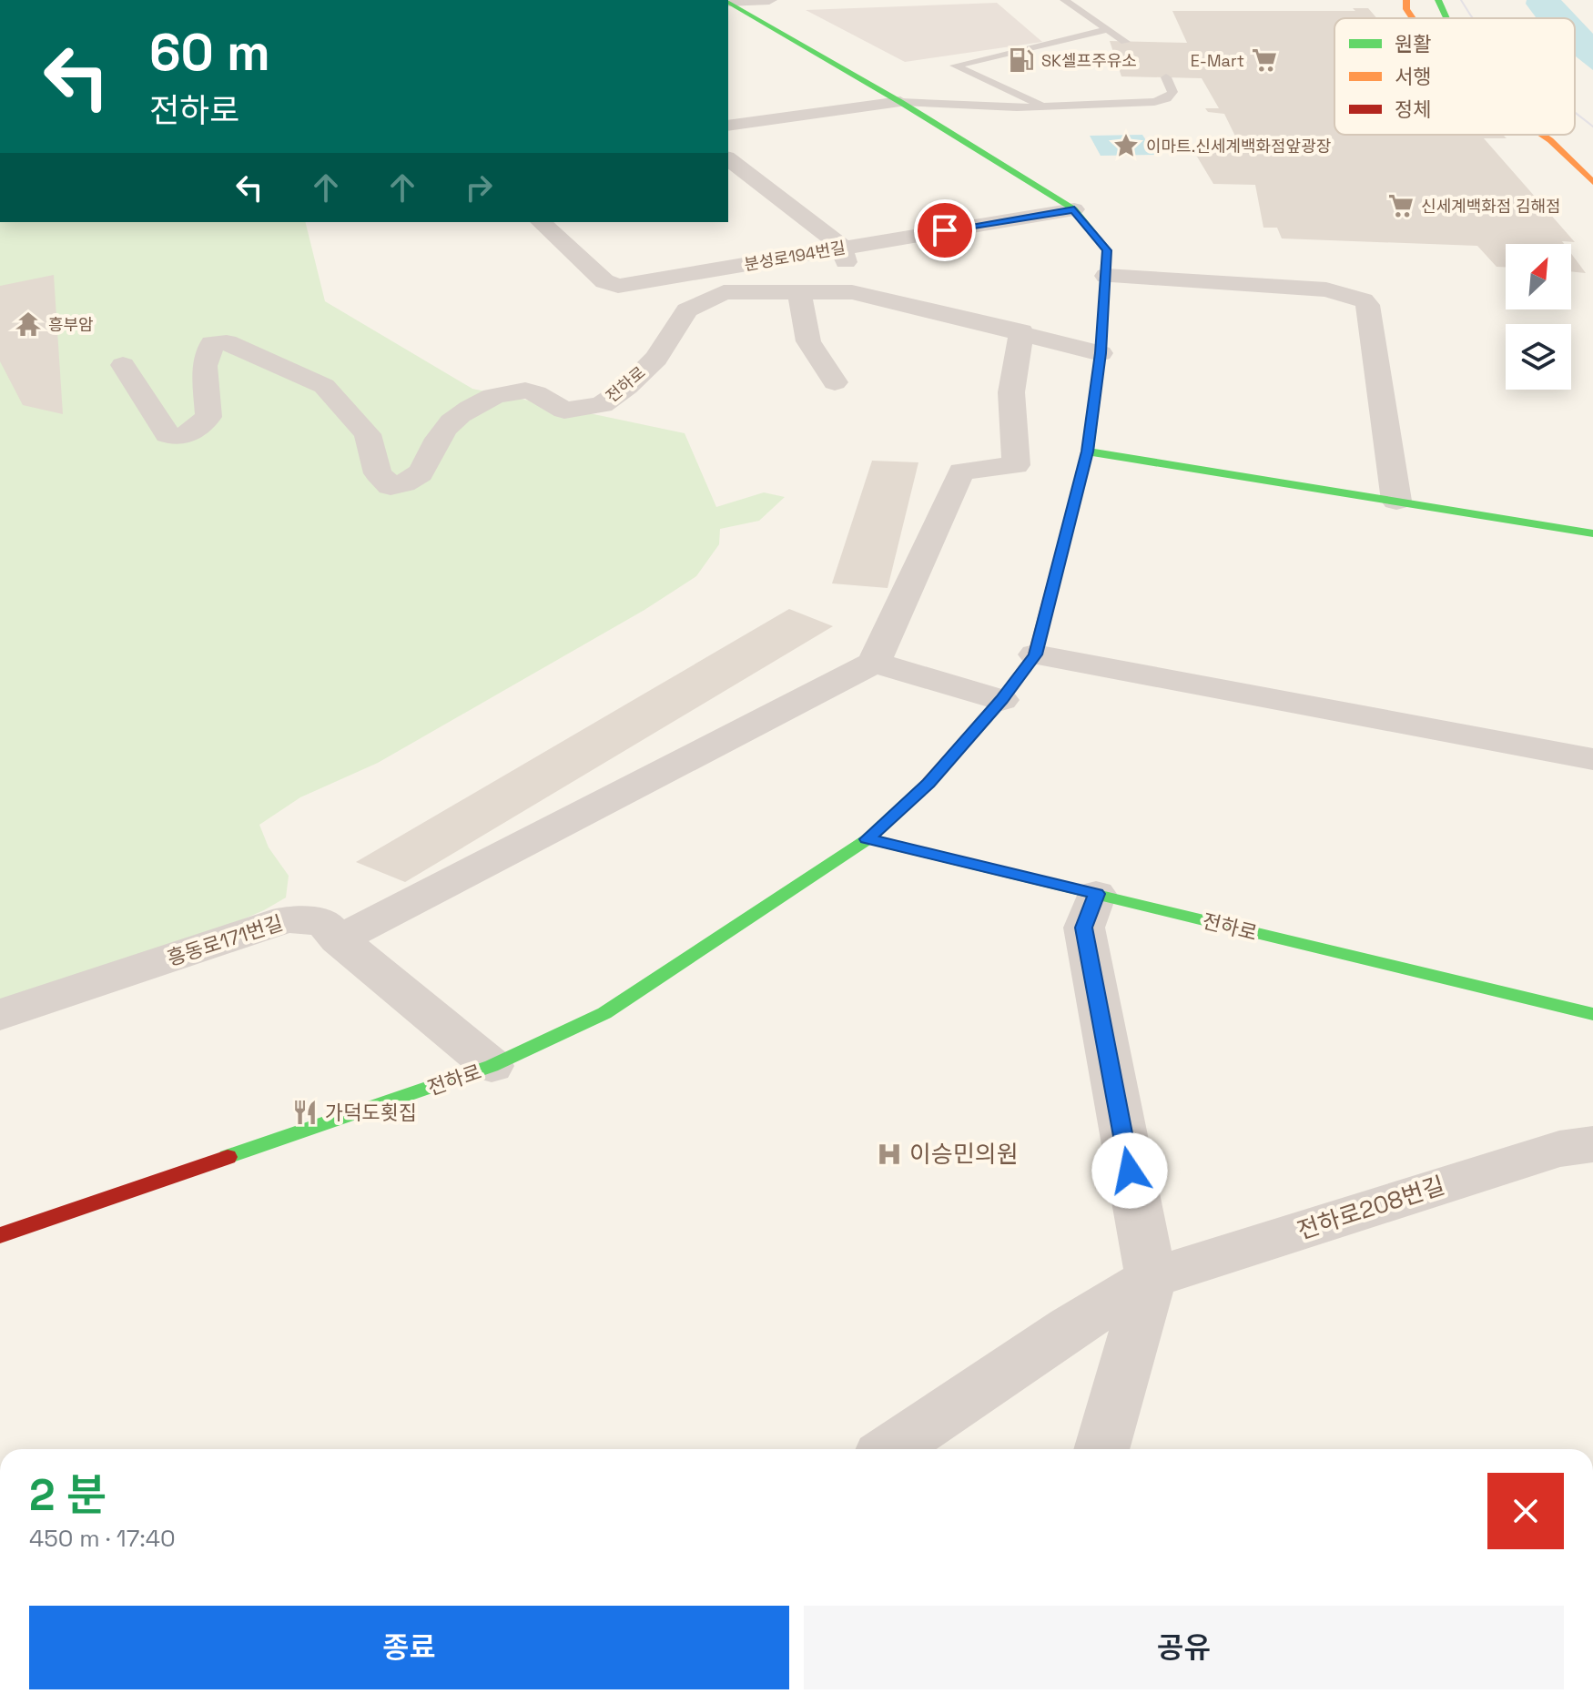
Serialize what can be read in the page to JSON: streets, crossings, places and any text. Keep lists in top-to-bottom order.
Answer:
{
  "streets": {
    "main road": ["전하로"],
    "street": ["분성로194번길", "흥동로171번길", "전하로208번길"]
  },
  "crossings": [
    ["분성로194번길", "전하로"],
    ["전하로", "흥동로171번길"]
  ],
  "places": {
    "fuel station": ["SK셀프주유소"],
    "supermarket": ["E-Mart", "신세계백화점 김해점"],
    "place": ["이마트.신세계백화점앞광장"],
    "temple": ["흥부암"],
    "restaurant": ["가덕도횟집"],
    "hospital": ["이승민의원"]
  },
  "legend": ["원활", "서행", "정체"],
  "north": "top right",
  "page": {
    "turn": ["60 m", "전하로"],
    "heading": ["2 분", "450 m · 17:40"],
    "buttons": ["종료", "공유"]
  }
}
